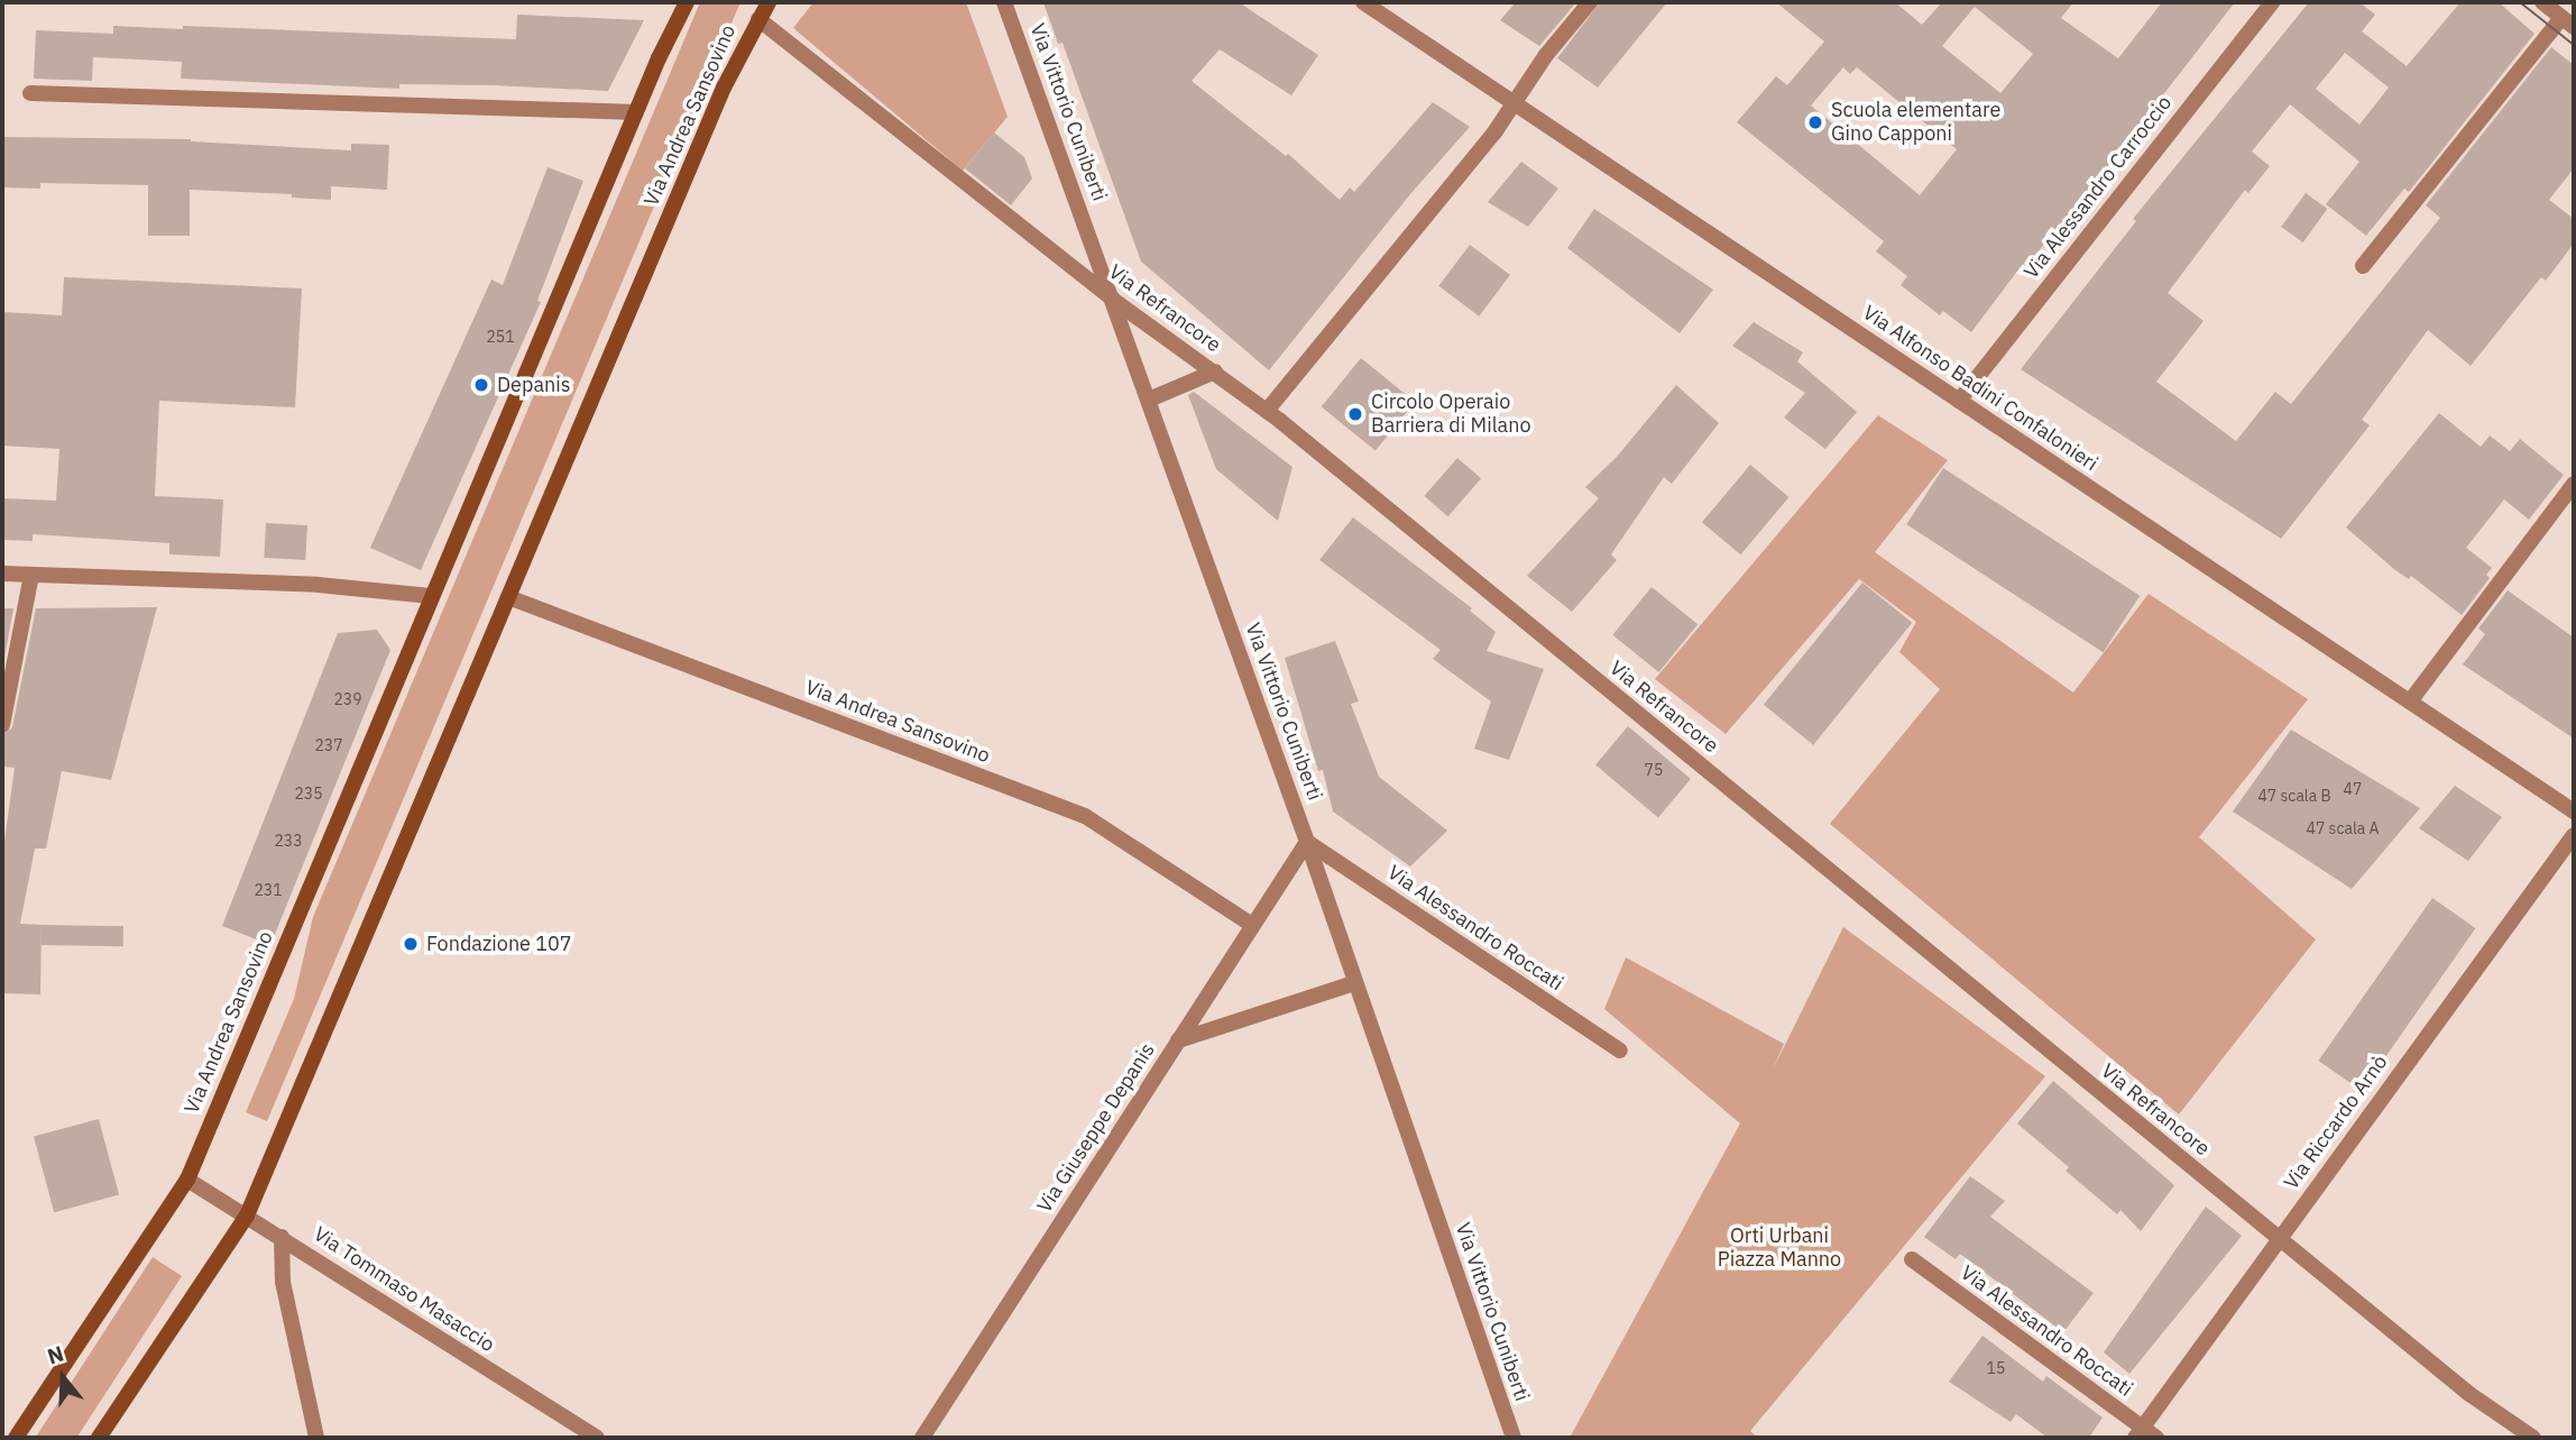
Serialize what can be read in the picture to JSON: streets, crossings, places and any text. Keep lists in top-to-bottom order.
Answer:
{
  "streets": {
    "main road": ["Via Andrea Sansovino"],
    "street": [
      "Via Vittorio Cuniberti",
      "Via Alessandro Carroccio",
      "Via Refrancore",
      "Via Alfonso Badini Confalonieri",
      "Via Alessandro Roccati",
      "Via Riccardo Arnò",
      "Via Giuseppe Depanis",
      "Via Tommaso Masaccio"
    ]
  },
  "crossings": [
    ["Via Vittorio Cuniberti", "Via Refrancore"],
    ["Via Vittorio Cuniberti", "Via Alessandro Roccati"],
    ["Via Vittorio Cuniberti", "Via Giuseppe Depanis"],
    ["Via Andrea Sansovino", "Via Refrancore"],
    ["Via Andrea Sansovino", "Via Giuseppe Depanis"],
    ["Via Andrea Sansovino", "Via Tommaso Masaccio"],
    ["Via Alessandro Carroccio", "Via Alfonso Badini Confalonieri"],
    ["Via Refrancore", "Via Riccardo Arnò"],
    ["Via Alessandro Roccati", "Via Riccardo Arnò"],
    ["Via Alessandro Roccati", "Via Giuseppe Depanis"]
  ],
  "parks": ["Orti Urbani Piazza Manno"],
  "places": [
    "Scuola elementare Gino Capponi",
    "Depanis",
    "Circolo Operaio Barriera di Milano",
    "Fondazione 107"
  ],
  "house_numbers": [
    "251",
    "239",
    "237",
    "75",
    "47",
    "235",
    "47 scala B",
    "47 scala A",
    "233",
    "231",
    "15"
  ],
  "north": "top"
}
